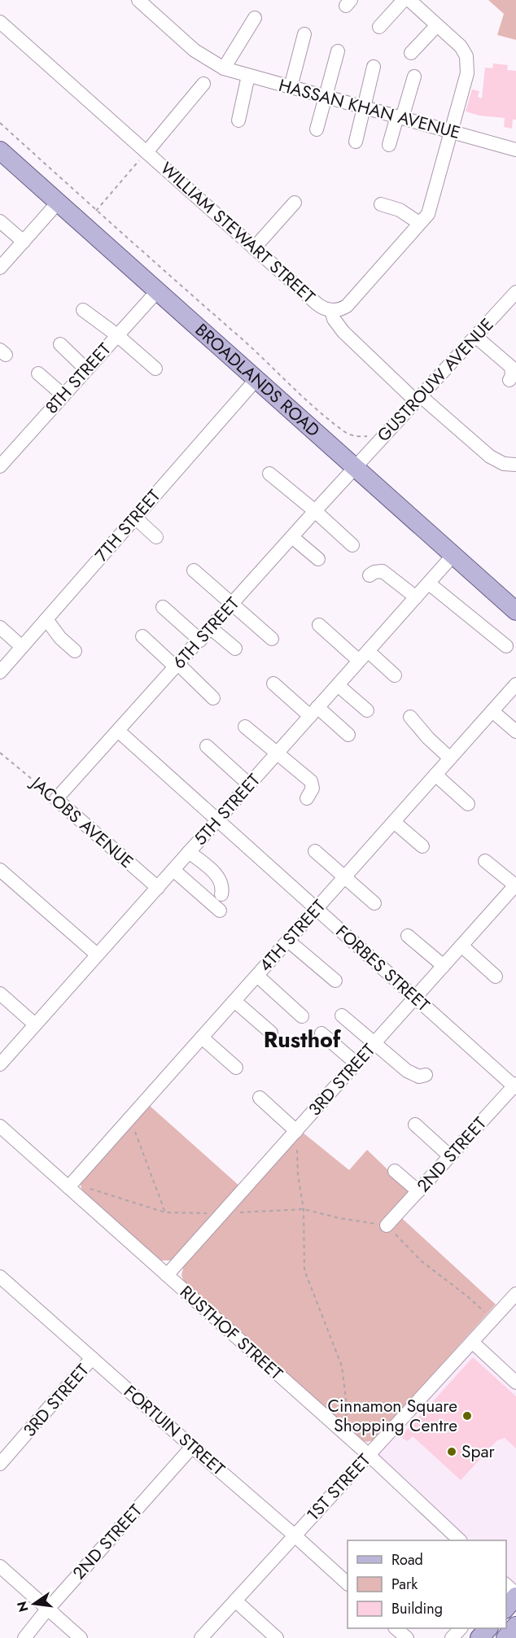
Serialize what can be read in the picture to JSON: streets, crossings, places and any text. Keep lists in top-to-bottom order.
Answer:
{
  "streets": {
    "main road": ["BROADLANDS ROAD"],
    "street": [
      "HASSAN KHAN AVENUE",
      "WILLIAM STEWART STREET",
      "8TH STREET",
      "GUSTROUW AVENUE",
      "7TH STREET",
      "6TH STREET",
      "5TH STREET",
      "JACOBS AVENUE",
      "4TH STREET",
      "FORBES STREET",
      "3RD STREET",
      "2ND STREET",
      "RUSTHOF STREET",
      "FORTUIN STREET",
      "1ST STREET"
    ]
  },
  "crossings": [
    ["HASSAN KHAN AVENUE", "WILLIAM STEWART STREET"],
    ["8TH STREET", "BROADLANDS ROAD"],
    ["GUSTROUW AVENUE", "BROADLANDS ROAD"],
    ["GUSTROUW AVENUE", "6TH STREET"],
    ["BROADLANDS ROAD", "7TH STREET"],
    ["BROADLANDS ROAD", "6TH STREET"],
    ["BROADLANDS ROAD", "5TH STREET"],
    ["6TH STREET", "JACOBS AVENUE"],
    ["6TH STREET", "FORBES STREET"],
    ["5TH STREET", "JACOBS AVENUE"],
    ["5TH STREET", "FORBES STREET"],
    ["4TH STREET", "FORBES STREET"],
    ["4TH STREET", "RUSTHOF STREET"],
    ["FORBES STREET", "3RD STREET"],
    ["FORBES STREET", "2ND STREET"],
    ["3RD STREET", "RUSTHOF STREET"],
    ["3RD STREET", "FORTUIN STREET"],
    ["2ND STREET", "FORTUIN STREET"],
    ["RUSTHOF STREET", "1ST STREET"],
    ["FORTUIN STREET", "1ST STREET"]
  ],
  "districts": ["Rusthof"],
  "places": ["Cinnamon Square Shopping Centre", "Spar"],
  "legend": ["Road", "Park", "Building"],
  "north": "left"
}
